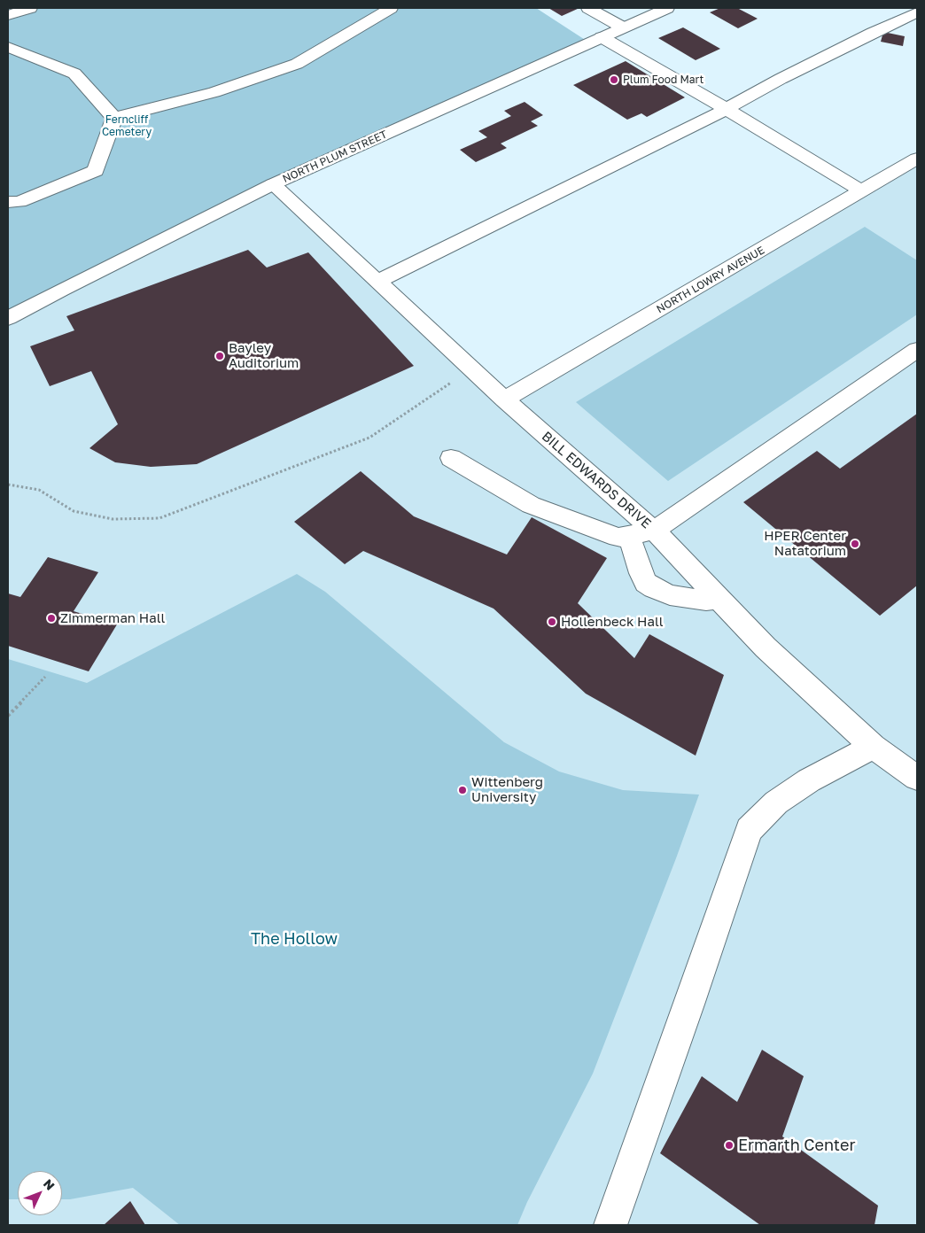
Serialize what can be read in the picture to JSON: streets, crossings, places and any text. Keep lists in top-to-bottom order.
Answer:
{
  "streets": {
    "street": ["NORTH PLUM STREET", "NORTH LOWRY AVENUE", "BILL EDWARDS DRIVE"]
  },
  "crossings": [
    ["NORTH PLUM STREET", "BILL EDWARDS DRIVE"],
    ["NORTH LOWRY AVENUE", "BILL EDWARDS DRIVE"]
  ],
  "parks": ["Ferncliff Cemetery", "The Hollow"],
  "places": [
    "Plum Food Mart",
    "Bayley Auditorium",
    "HPER Center Natatorium",
    "Zimmerman Hall",
    "Hollenbeck Hall",
    "Wittenberg University",
    "Ermarth Center"
  ],
  "north": "top right"
}
